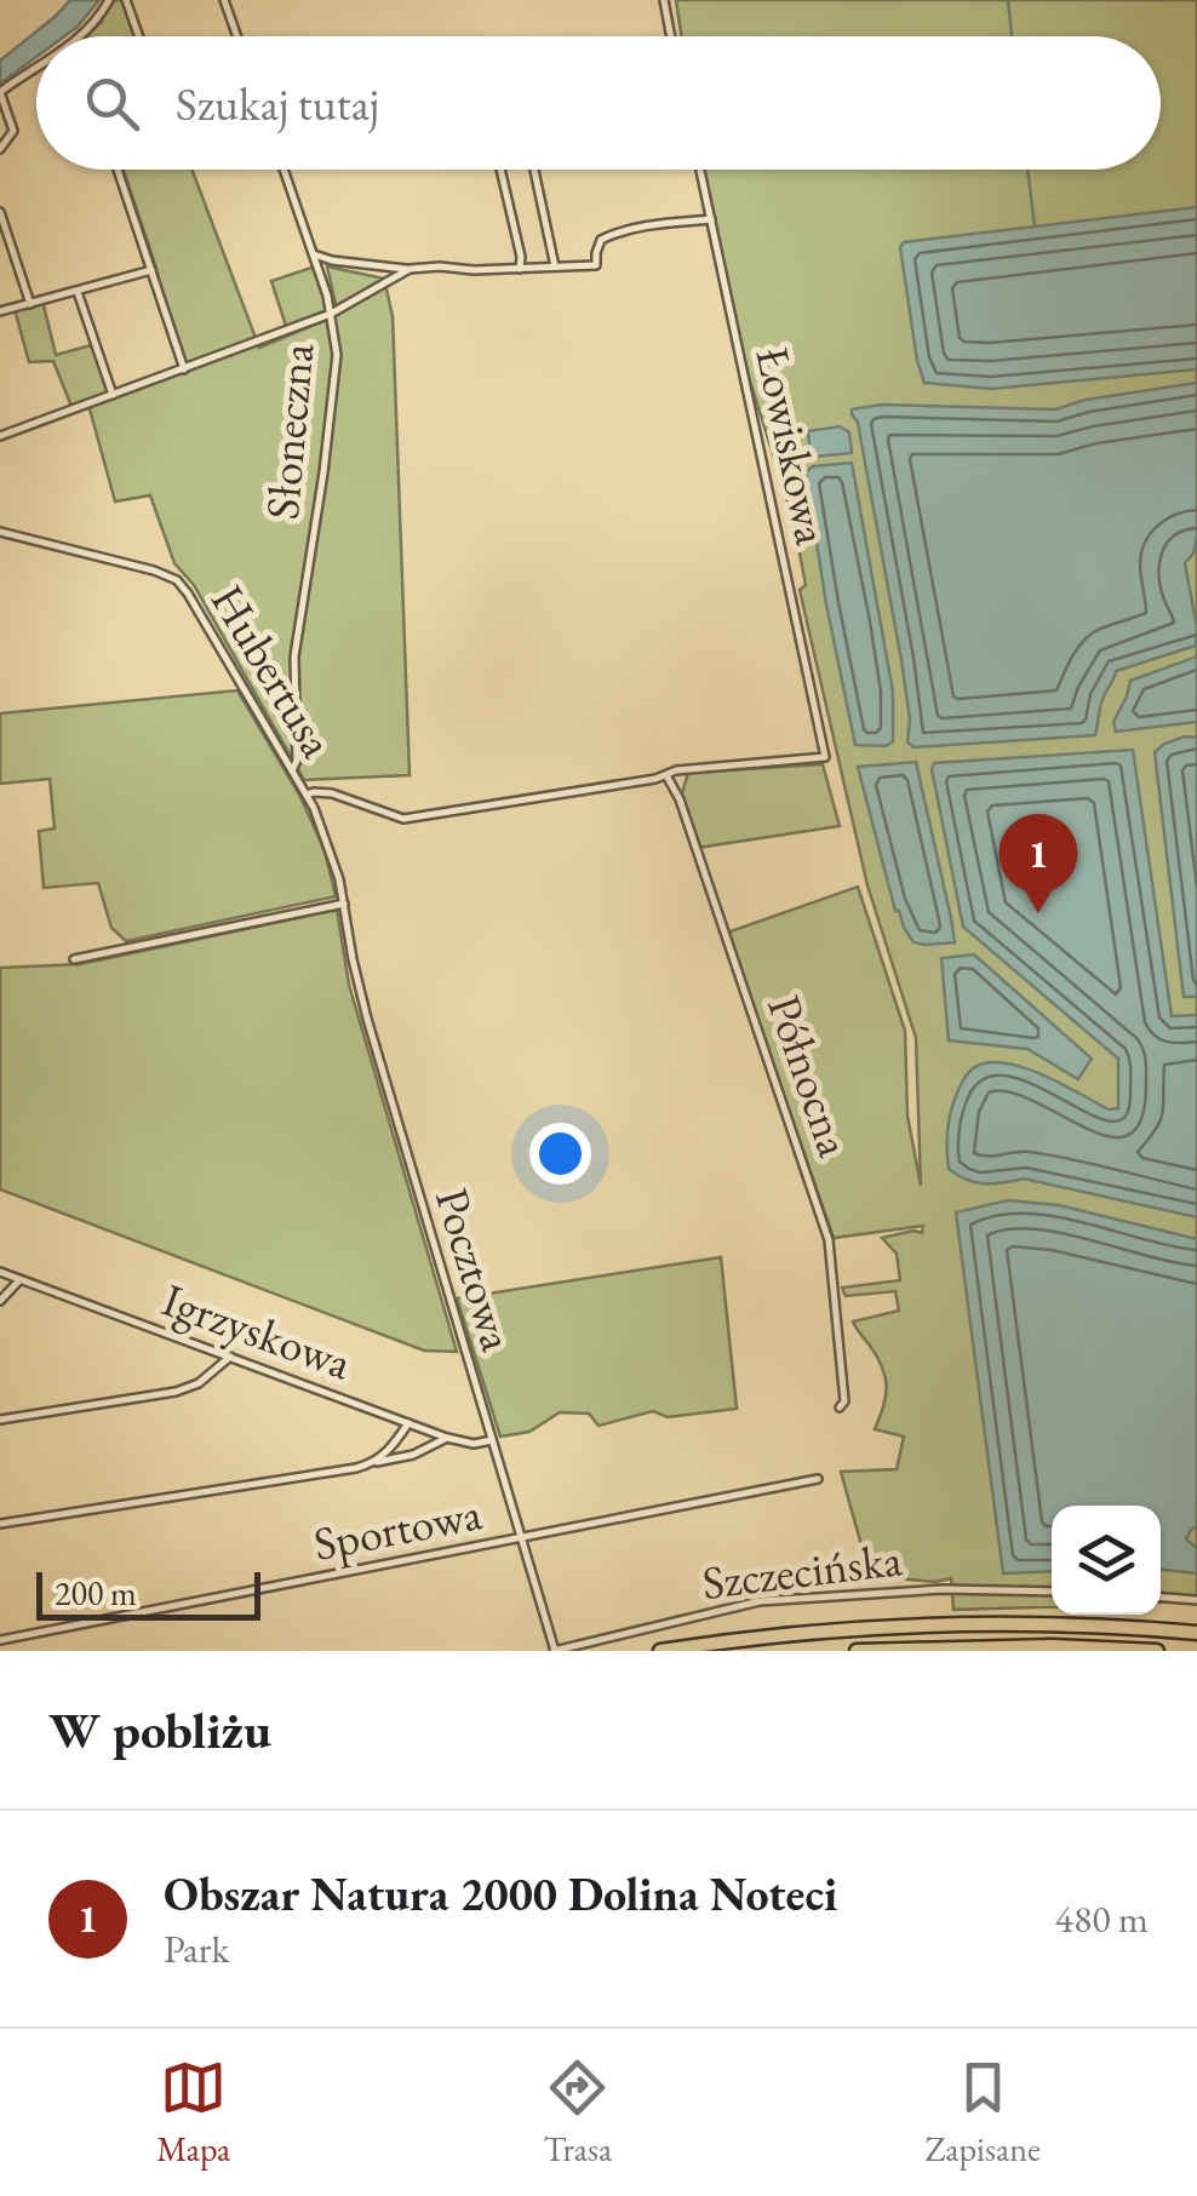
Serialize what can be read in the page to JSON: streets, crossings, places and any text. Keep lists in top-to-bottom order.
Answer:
{
  "streets": {
    "street": [
      "Słoneczna",
      "Łowiskowa",
      "Hubertusa",
      "Północna",
      "Pocztowa",
      "Igrzyskowa",
      "Sportowa",
      "Szczecińska"
    ]
  },
  "crossings": [
    ["Słoneczna", "Hubertusa"],
    ["Łowiskowa", "Północna"],
    ["Hubertusa", "Pocztowa"],
    ["Pocztowa", "Igrzyskowa"],
    ["Pocztowa", "Sportowa"],
    ["Pocztowa", "Szczecińska"]
  ],
  "scale_bar": "200 m",
  "page": {
    "search": "Szukaj tutaj",
    "pins": "1",
    "scale": "200 m",
    "heading": "W pobliżu",
    "list": [
      {
        "mark": "1",
        "name": "Obszar Natura 2000 Dolina Noteci",
        "note": "Park",
        "value": "480 m"
      }
    ],
    "nav": ["Mapa", "Trasa", "Zapisane"]
  }
}
